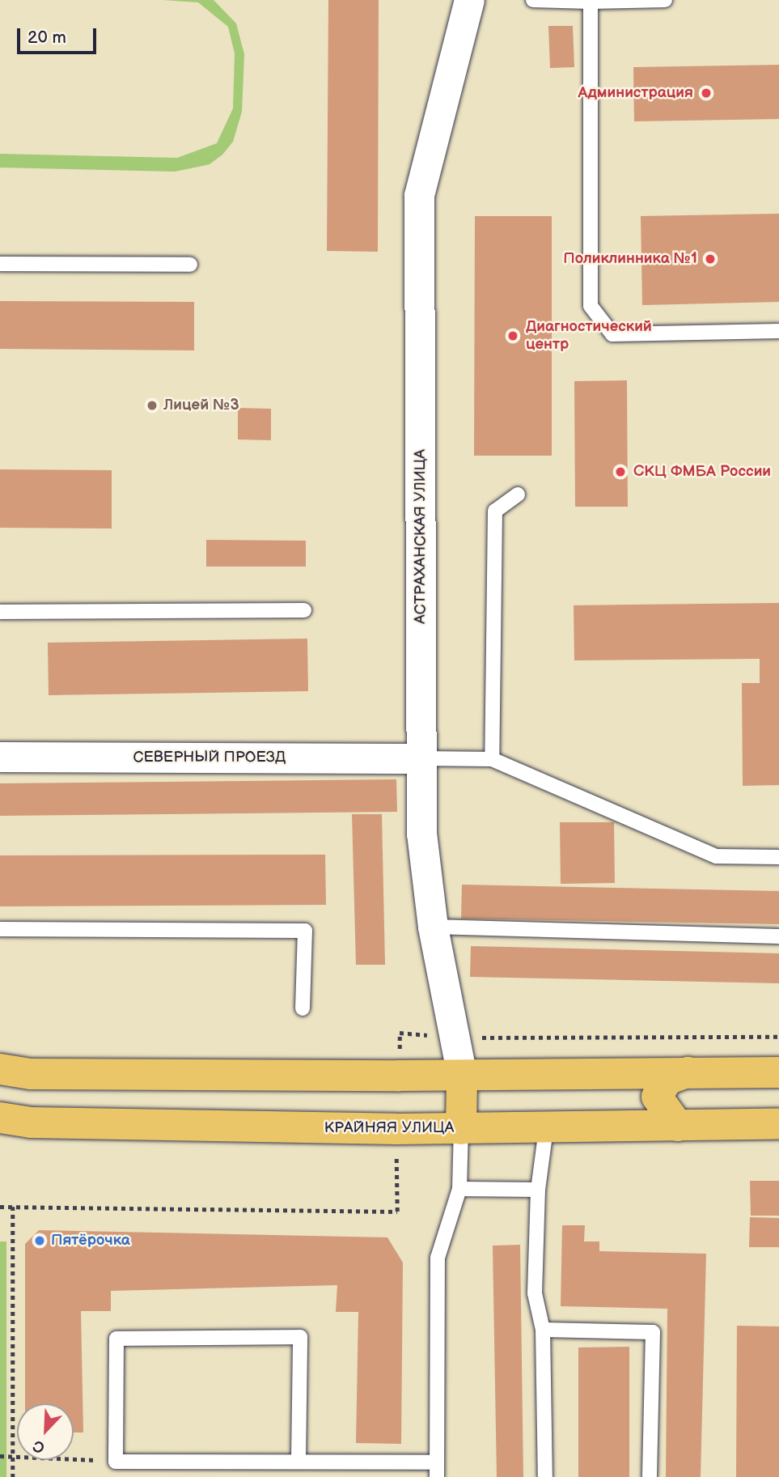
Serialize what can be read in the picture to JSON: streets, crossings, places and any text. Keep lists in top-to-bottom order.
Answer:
{
  "streets": {
    "main road": ["КРАЙНЯЯ УЛИЦА"],
    "street": ["АСТРАХАНСКАЯ УЛИЦА", "СЕВЕРНЫЙ ПРОЕЗД"]
  },
  "crossings": [
    ["АСТРАХАНСКАЯ УЛИЦА", "СЕВЕРНЫЙ ПРОЕЗД"]
  ],
  "places": [
    "Администрация",
    "Поликлинника №1",
    "Диагностический центр",
    "Лицей №3",
    "СКЦ ФМБА России",
    "Пятёрочка"
  ],
  "scale_bar": "20 m",
  "north": "bottom left"
}
